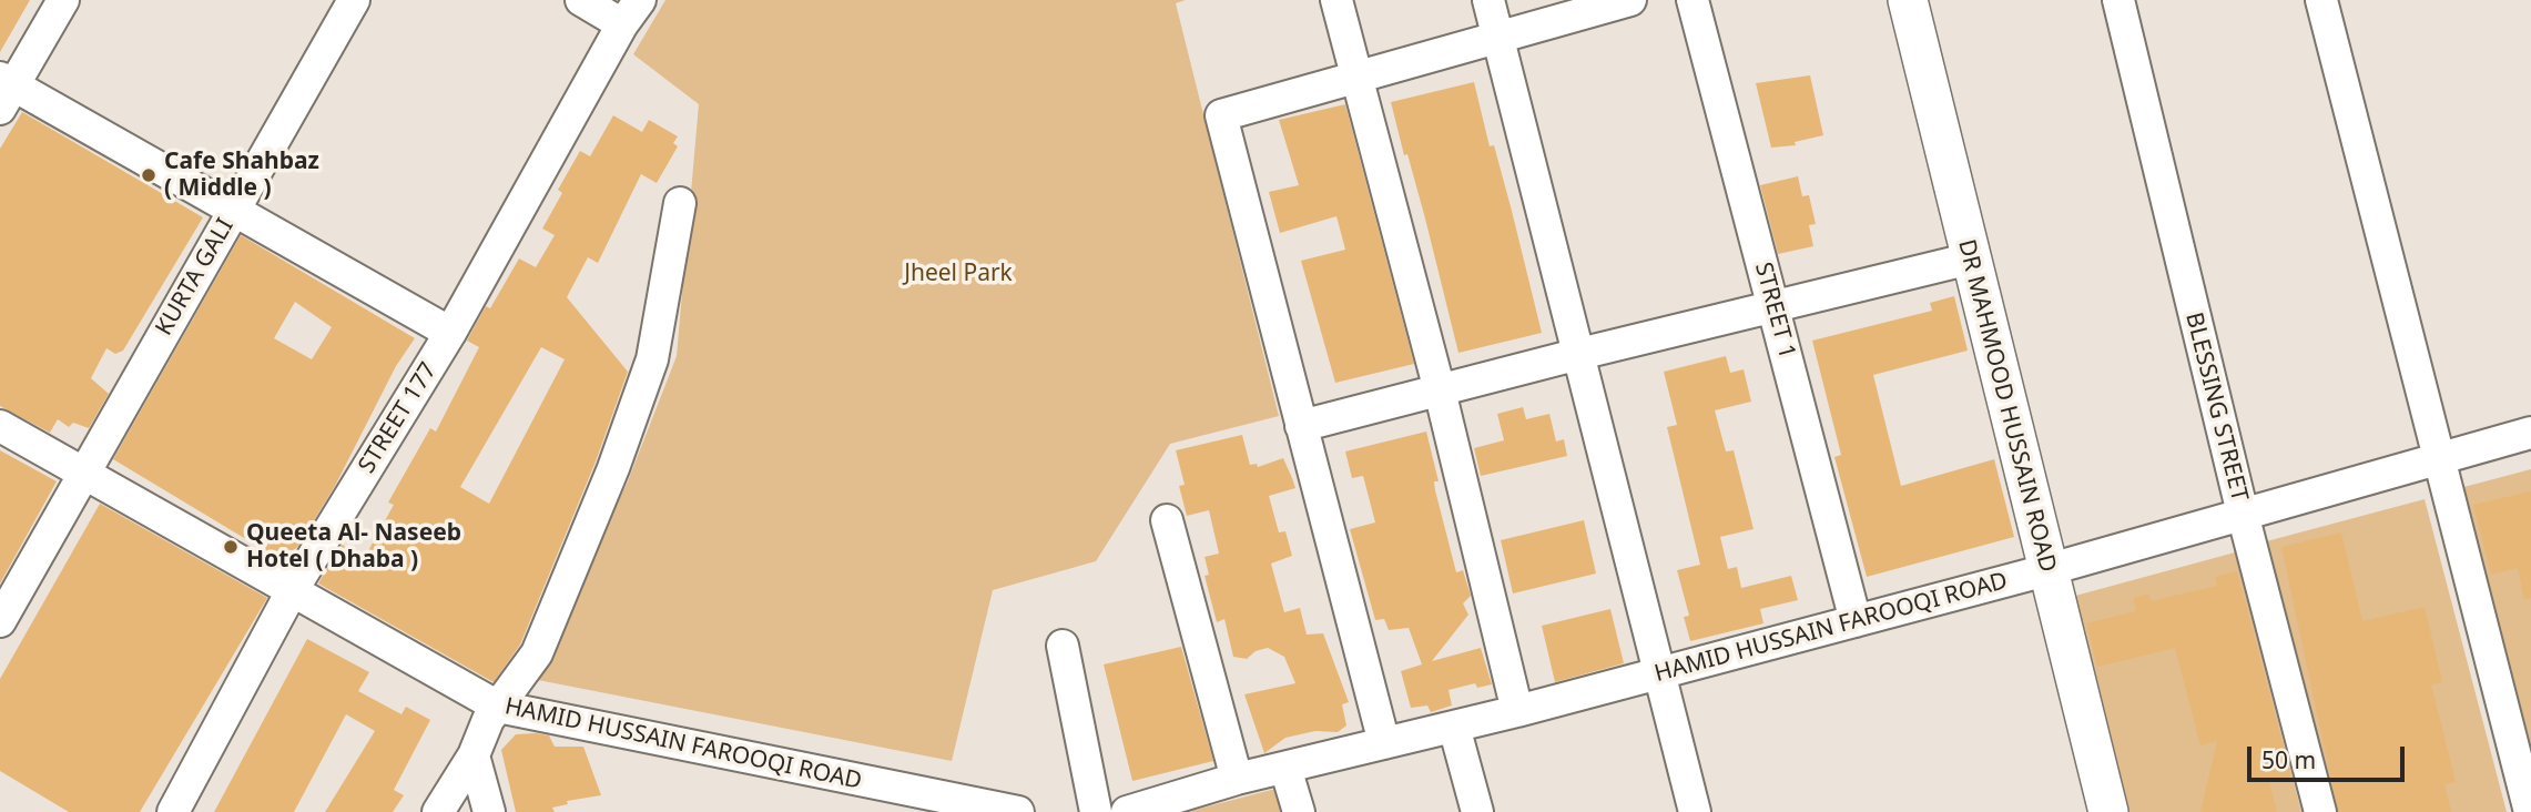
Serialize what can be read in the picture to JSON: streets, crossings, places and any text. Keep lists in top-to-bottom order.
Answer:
{
  "streets": {
    "main road": ["DR MAHMOOD HUSSAIN ROAD"],
    "street": [
      "KURTA GALI",
      "STREET 1",
      "BLESSING STREET",
      "STREET 177",
      "HAMID HUSSAIN FAROOQI ROAD"
    ]
  },
  "crossings": [
    ["KURTA GALI", "HAMID HUSSAIN FAROOQI ROAD"],
    ["STREET 1", "HAMID HUSSAIN FAROOQI ROAD"],
    ["DR MAHMOOD HUSSAIN ROAD", "HAMID HUSSAIN FAROOQI ROAD"],
    ["BLESSING STREET", "HAMID HUSSAIN FAROOQI ROAD"],
    ["STREET 177", "HAMID HUSSAIN FAROOQI ROAD"]
  ],
  "parks": ["Jheel Park"],
  "places": ["Cafe Shahbaz ( Middle )", "Queeta Al- Naseeb Hotel ( Dhaba )"],
  "scale_bar": "50 m"
}
